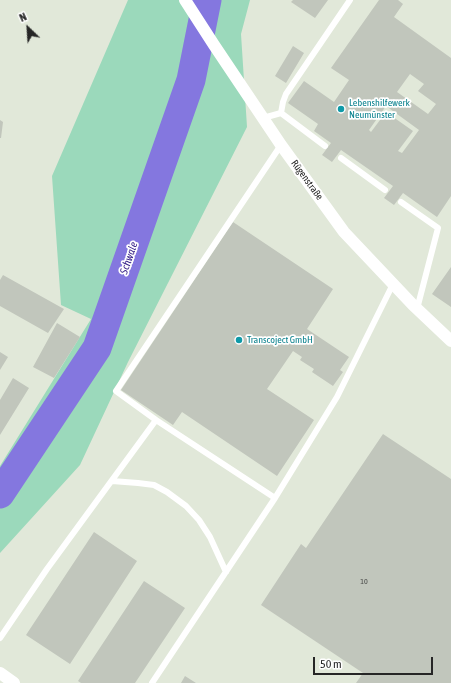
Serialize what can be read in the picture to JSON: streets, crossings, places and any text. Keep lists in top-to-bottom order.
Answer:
{
  "streets": {
    "street": ["Rügenstraße"]
  },
  "water": ["Schwale"],
  "places": ["Lebenshilfewerk Neumünster", "Transcoject GmbH"],
  "house_numbers": ["10"],
  "scale_bar": "50 m",
  "north": "top left"
}
